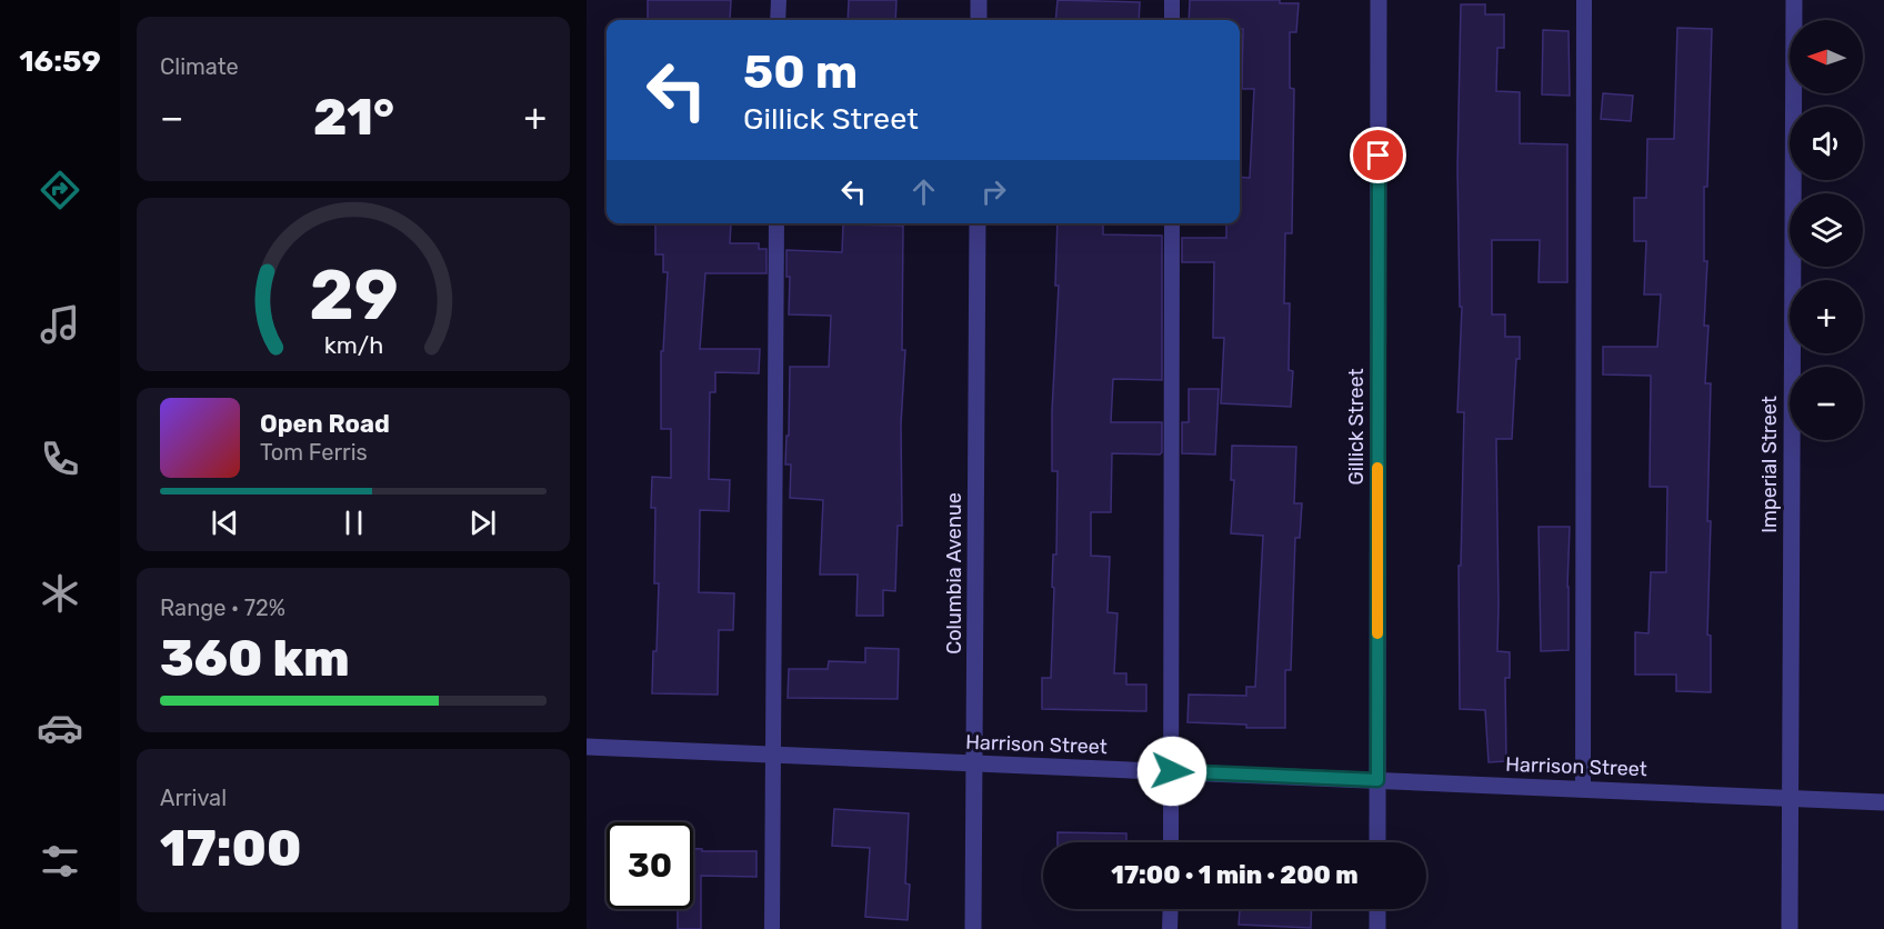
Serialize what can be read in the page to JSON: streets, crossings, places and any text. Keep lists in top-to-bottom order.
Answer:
{
  "streets": {
    "street": [
      "Gillick Street",
      "Imperial Street",
      "Columbia Avenue",
      "Harrison Street"
    ]
  },
  "crossings": [
    ["Gillick Street", "Harrison Street"],
    ["Imperial Street", "Harrison Street"],
    ["Columbia Avenue", "Harrison Street"]
  ],
  "north": "left",
  "page": {
    "tabs": "16:59",
    "tile": [
      "Climate",
      ["Range · 72%", "360 km"],
      ["Arrival", "17:00"]
    ],
    "map_buttons": ["+", "−"],
    "turn": ["50 m", "Gillick Street"],
    "heat": ["−", "21°", "+"],
    "song": ["Open Road", "Tom Ferris"],
    "limit": "30",
    "trip": "17:00 · 1 min · 200 m",
    "gauge": ["29", "km/h"]
  }
}
